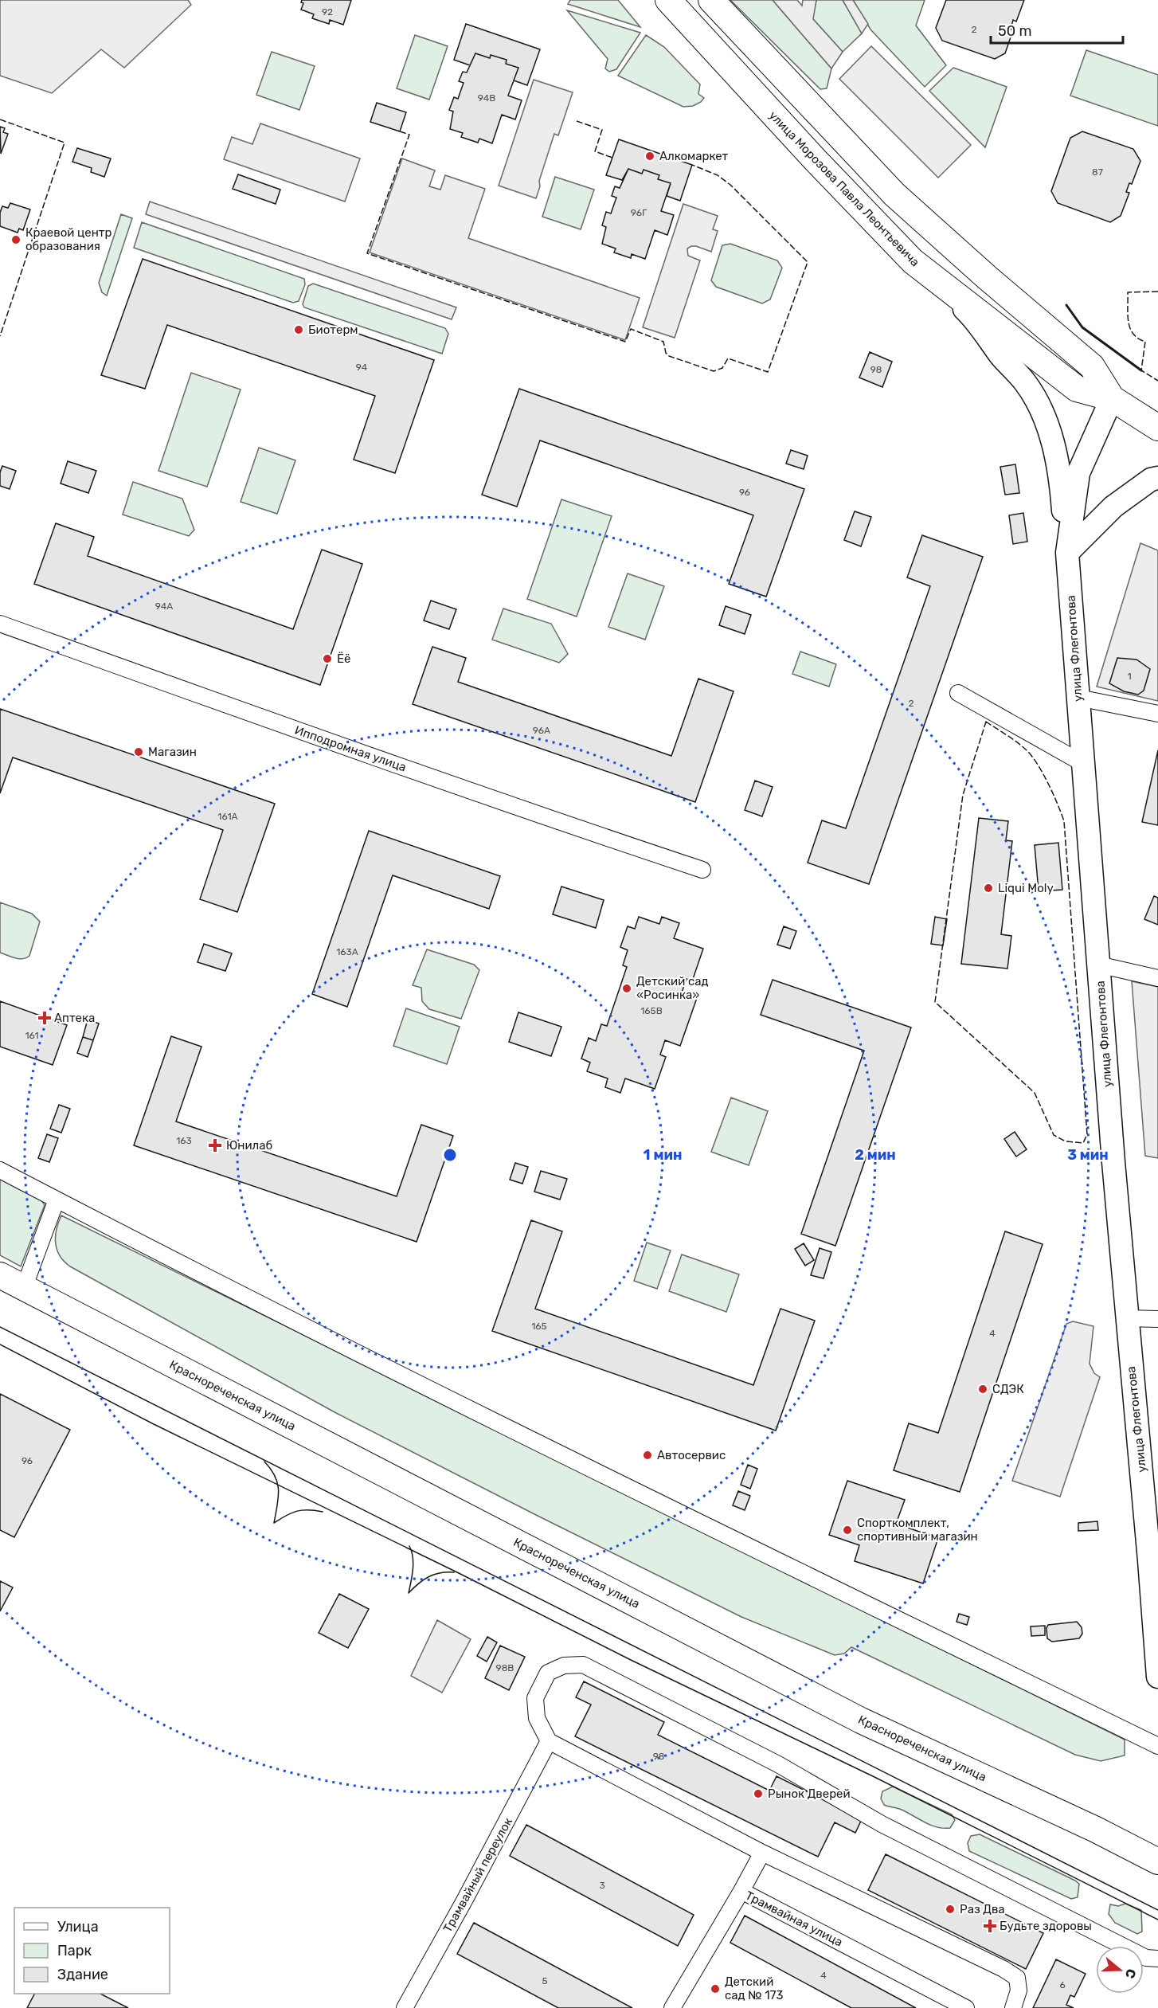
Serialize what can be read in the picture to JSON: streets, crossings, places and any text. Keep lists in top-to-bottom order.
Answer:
{
  "streets": {
    "main road": ["улица Морозова Павла Леонтьевича", "Краснореченская улица"],
    "street": [
      "улица Флегонтова",
      "Ипподромная улица",
      "Трамвайный переулок",
      "Трамвайная улица"
    ]
  },
  "crossings": [
    ["улица Морозова Павла Леонтьевича", "улица Флегонтова"]
  ],
  "places": {
    "other": [
      "Алкомаркет",
      "Краевой центр образования",
      "Биотерм",
      "Ёё",
      "Магазин",
      "Liqui Moly",
      "Детский сад «Росинка»",
      "СДЭК",
      "Автосервис",
      "Спорткомплект, спортивный магазин",
      "Рынок Дверей",
      "Раз Два",
      "Детский сад № 173"
    ],
    "health": ["Аптека", "Юнилаб", "Будьте здоровы"]
  },
  "house_numbers": [
    "92",
    "2",
    "94В",
    "87",
    "96Г",
    "94",
    "98",
    "96",
    "94А",
    "1",
    "2",
    "96А",
    "161А",
    "163А",
    "165В",
    "161",
    "163",
    "165",
    "4",
    "96",
    "98В",
    "98",
    "3",
    "4",
    "5",
    "6"
  ],
  "legend": ["Улица", "Парк", "Здание"],
  "scale_bar": "50 m",
  "north": "right",
  "rings": ["1 мин", "2 мин", "3 мин"]
}
